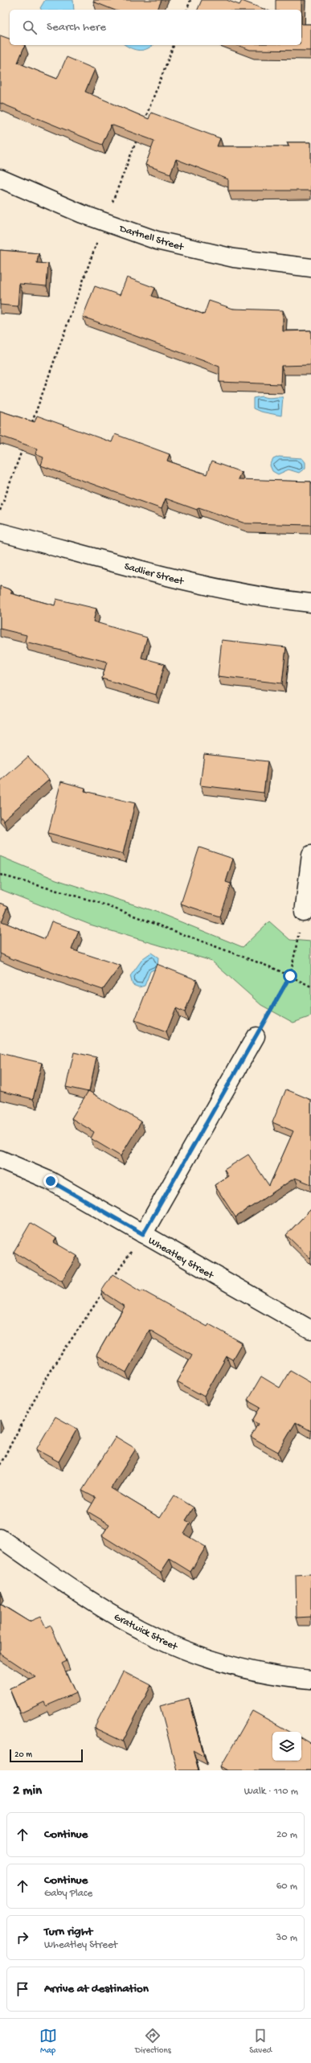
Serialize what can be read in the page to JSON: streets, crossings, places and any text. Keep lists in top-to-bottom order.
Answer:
{
  "streets": {
    "street": [
      "Dartnell Street",
      "Sadlier Street",
      "Wheatley Street",
      "Gratwick Street"
    ]
  },
  "scale_bar": "20 m",
  "page": {
    "search": "Search here",
    "scale": "20 m",
    "heading": ["2 min", "Walk · 110 m"],
    "list": [
      ["Continue", "20 m"],
      ["Continue", "Gaby Place", "60 m"],
      ["Turn right", "Wheatley Street", "30 m"],
      "Arrive at destination"
    ],
    "nav": ["Map", "Directions", "Saved"]
  }
}
